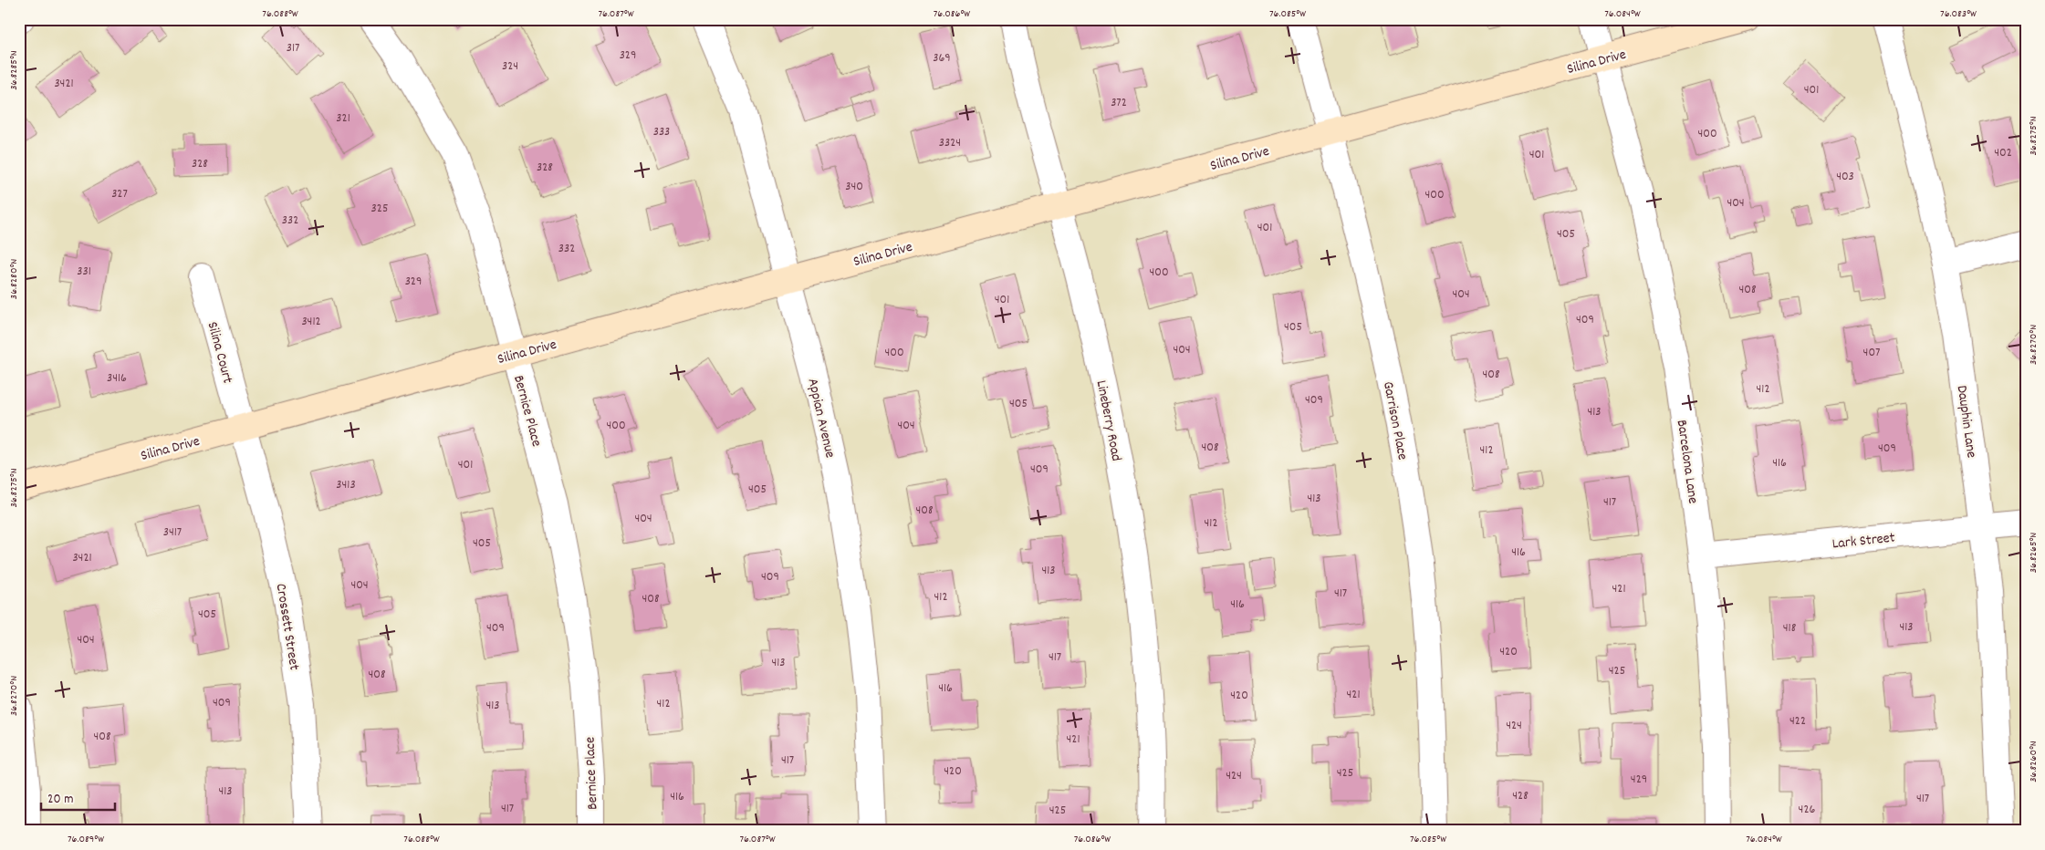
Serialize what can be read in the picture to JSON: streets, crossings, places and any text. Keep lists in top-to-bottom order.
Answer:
{
  "streets": {
    "street": [
      "Silina Drive",
      "Silina Court",
      "Bernice Place",
      "Appian Avenue",
      "Lineberry Road",
      "Garrison Place",
      "Dauphin Lane",
      "Barcelona Lane",
      "Lark Street",
      "Crossett Street"
    ]
  },
  "crossings": [
    ["Silina Drive", "Silina Court"],
    ["Silina Drive", "Bernice Place"],
    ["Silina Drive", "Appian Avenue"],
    ["Silina Drive", "Lineberry Road"],
    ["Silina Drive", "Garrison Place"],
    ["Silina Drive", "Barcelona Lane"],
    ["Silina Drive", "Crossett Street"],
    ["Silina Court", "Crossett Street"],
    ["Dauphin Lane", "Lark Street"],
    ["Barcelona Lane", "Lark Street"]
  ],
  "house_numbers": [
    "317",
    "329",
    "369",
    "324",
    "3421",
    "401",
    "372",
    "321",
    "333",
    "400",
    "3324",
    "402",
    "401",
    "328",
    "328",
    "403",
    "340",
    "327",
    "400",
    "404",
    "325",
    "332",
    "401",
    "405",
    "332",
    "331",
    "400",
    "329",
    "408",
    "404",
    "401",
    "409",
    "3412",
    "405",
    "404",
    "400",
    "407",
    "408",
    "3416",
    "412",
    "409",
    "405",
    "413",
    "400",
    "404",
    "408",
    "409",
    "412",
    "416",
    "401",
    "409",
    "3413",
    "405",
    "413",
    "417",
    "408",
    "404",
    "412",
    "3417",
    "405",
    "416",
    "3421",
    "413",
    "409",
    "404",
    "421",
    "417",
    "412",
    "408",
    "416",
    "405",
    "413",
    "409",
    "418",
    "404",
    "420",
    "417",
    "413",
    "425",
    "408",
    "416",
    "421",
    "420",
    "409",
    "412",
    "413",
    "422",
    "424",
    "408",
    "421",
    "417",
    "420",
    "425",
    "424",
    "429",
    "413",
    "428",
    "416",
    "417",
    "417",
    "426",
    "425"
  ],
  "scale_bar": "20 m",
  "coordinates": [
    "76.088°W",
    "76.087°W",
    "76.086°W",
    "76.085°W",
    "76.084°W",
    "76.083°W",
    "36.8285°N",
    "36.8275°N",
    "36.8280°N",
    "36.8270°N",
    "36.8265°N",
    "36.8260°N",
    "76.089°W"
  ]
}
